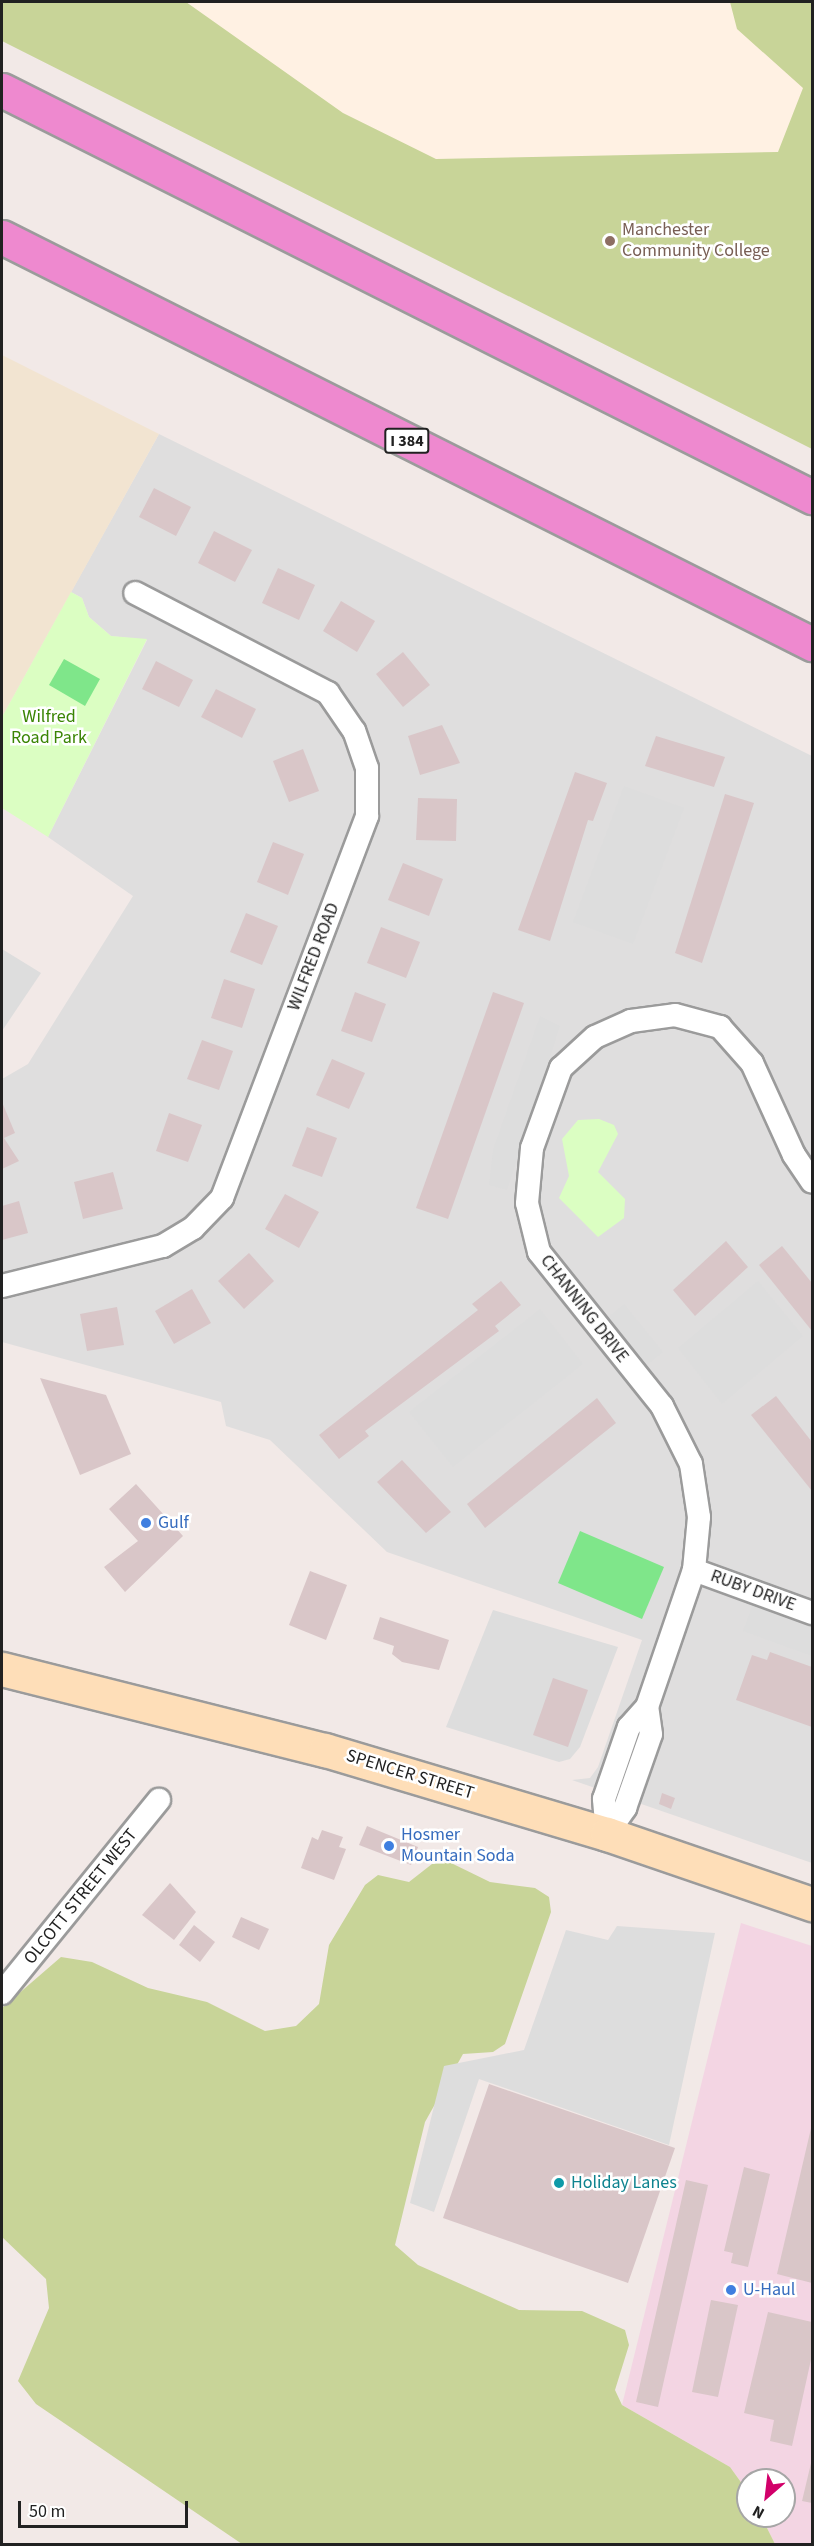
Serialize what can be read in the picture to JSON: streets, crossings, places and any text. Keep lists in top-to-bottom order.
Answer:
{
  "streets": {
    "highway": ["I 384"],
    "main road": ["SPENCER STREET"],
    "street": [
      "WILFRED ROAD",
      "CHANNING DRIVE",
      "RUBY DRIVE",
      "OLCOTT STREET WEST"
    ]
  },
  "crossings": [
    ["CHANNING DRIVE", "RUBY DRIVE"],
    ["CHANNING DRIVE", "SPENCER STREET"]
  ],
  "parks": ["Wilfred Road Park"],
  "places": [
    "Manchester Community College",
    "Gulf",
    "Hosmer Mountain Soda",
    "Holiday Lanes",
    "U-Haul"
  ],
  "scale_bar": "50 m",
  "north": "bottom left"
}
